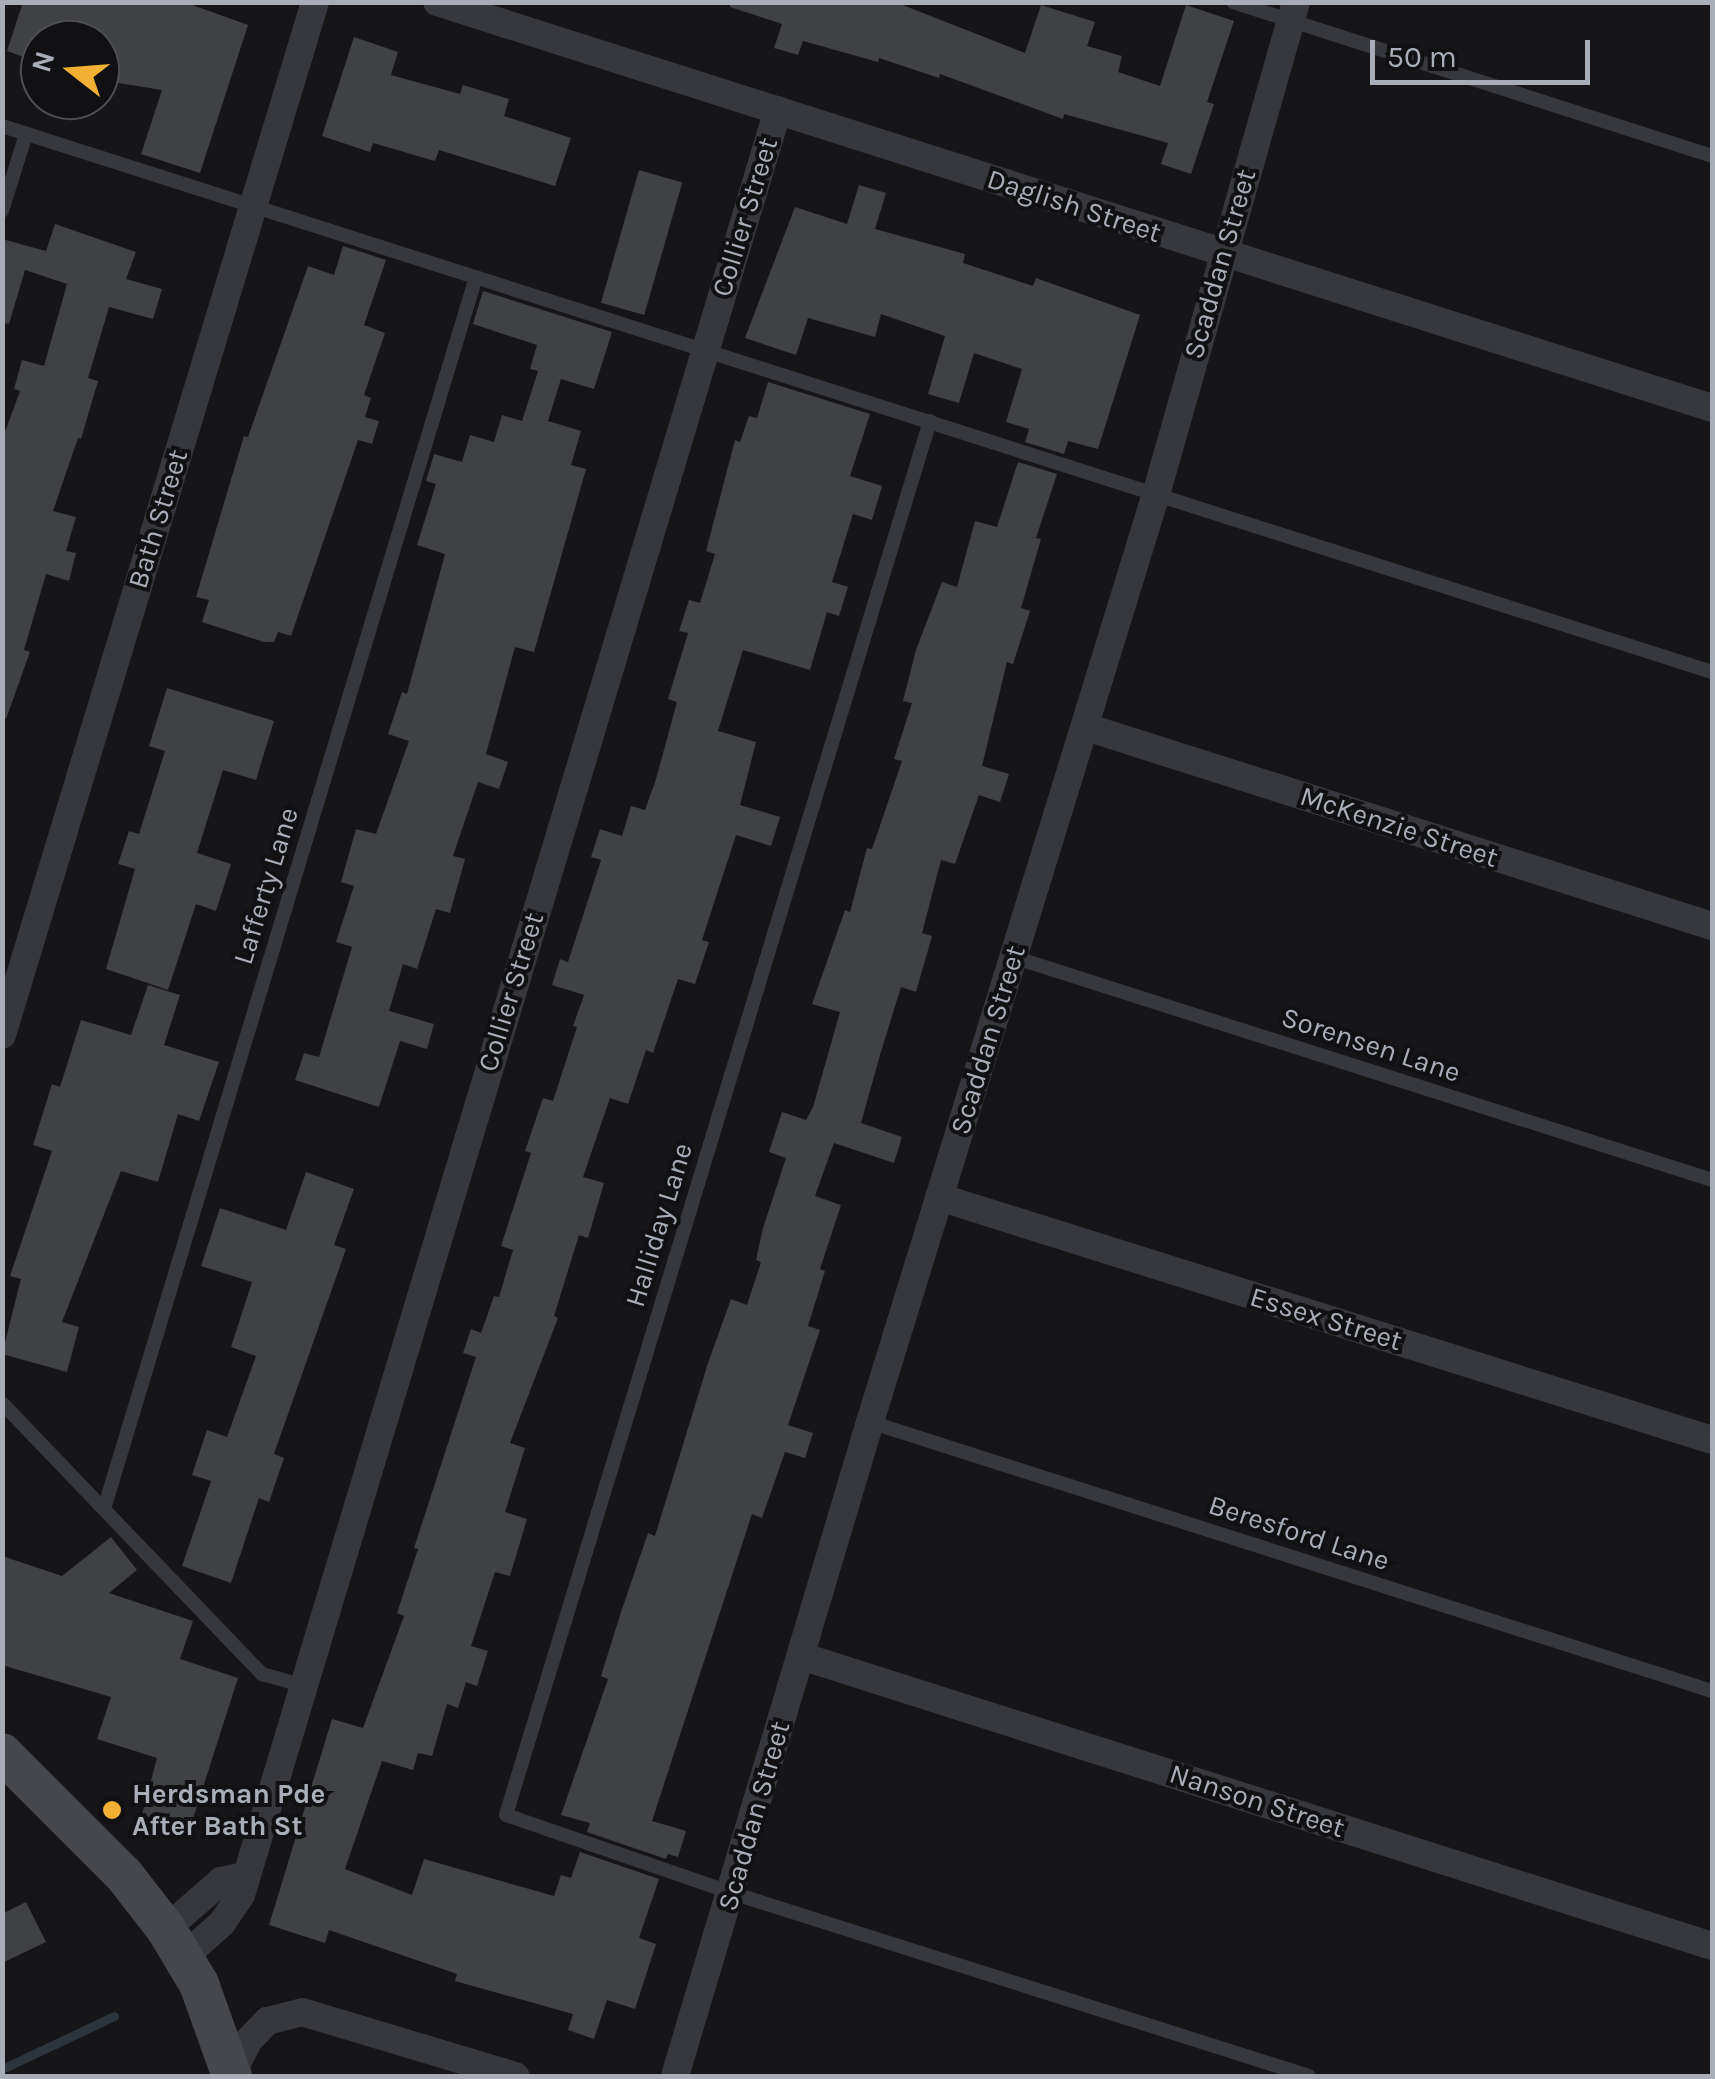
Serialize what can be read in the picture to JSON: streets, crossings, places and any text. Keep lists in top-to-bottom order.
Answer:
{
  "streets": {
    "street": [
      "Daglish Street",
      "Collier Street",
      "Scaddan Street",
      "Bath Street",
      "McKenzie Street",
      "Essex Street",
      "Nanson Street"
    ],
    "lane": [
      "Lafferty Lane",
      "Sorensen Lane",
      "Halliday Lane",
      "Beresford Lane"
    ]
  },
  "crossings": [
    ["Daglish Street", "Collier Street"],
    ["Daglish Street", "Scaddan Street"],
    ["Scaddan Street", "McKenzie Street"],
    ["Scaddan Street", "Sorensen Lane"],
    ["Scaddan Street", "Halliday Lane"],
    ["Scaddan Street", "Essex Street"],
    ["Scaddan Street", "Beresford Lane"],
    ["Scaddan Street", "Nanson Street"]
  ],
  "places": ["Herdsman Pde After Bath St"],
  "scale_bar": "50 m",
  "north": "left"
}
